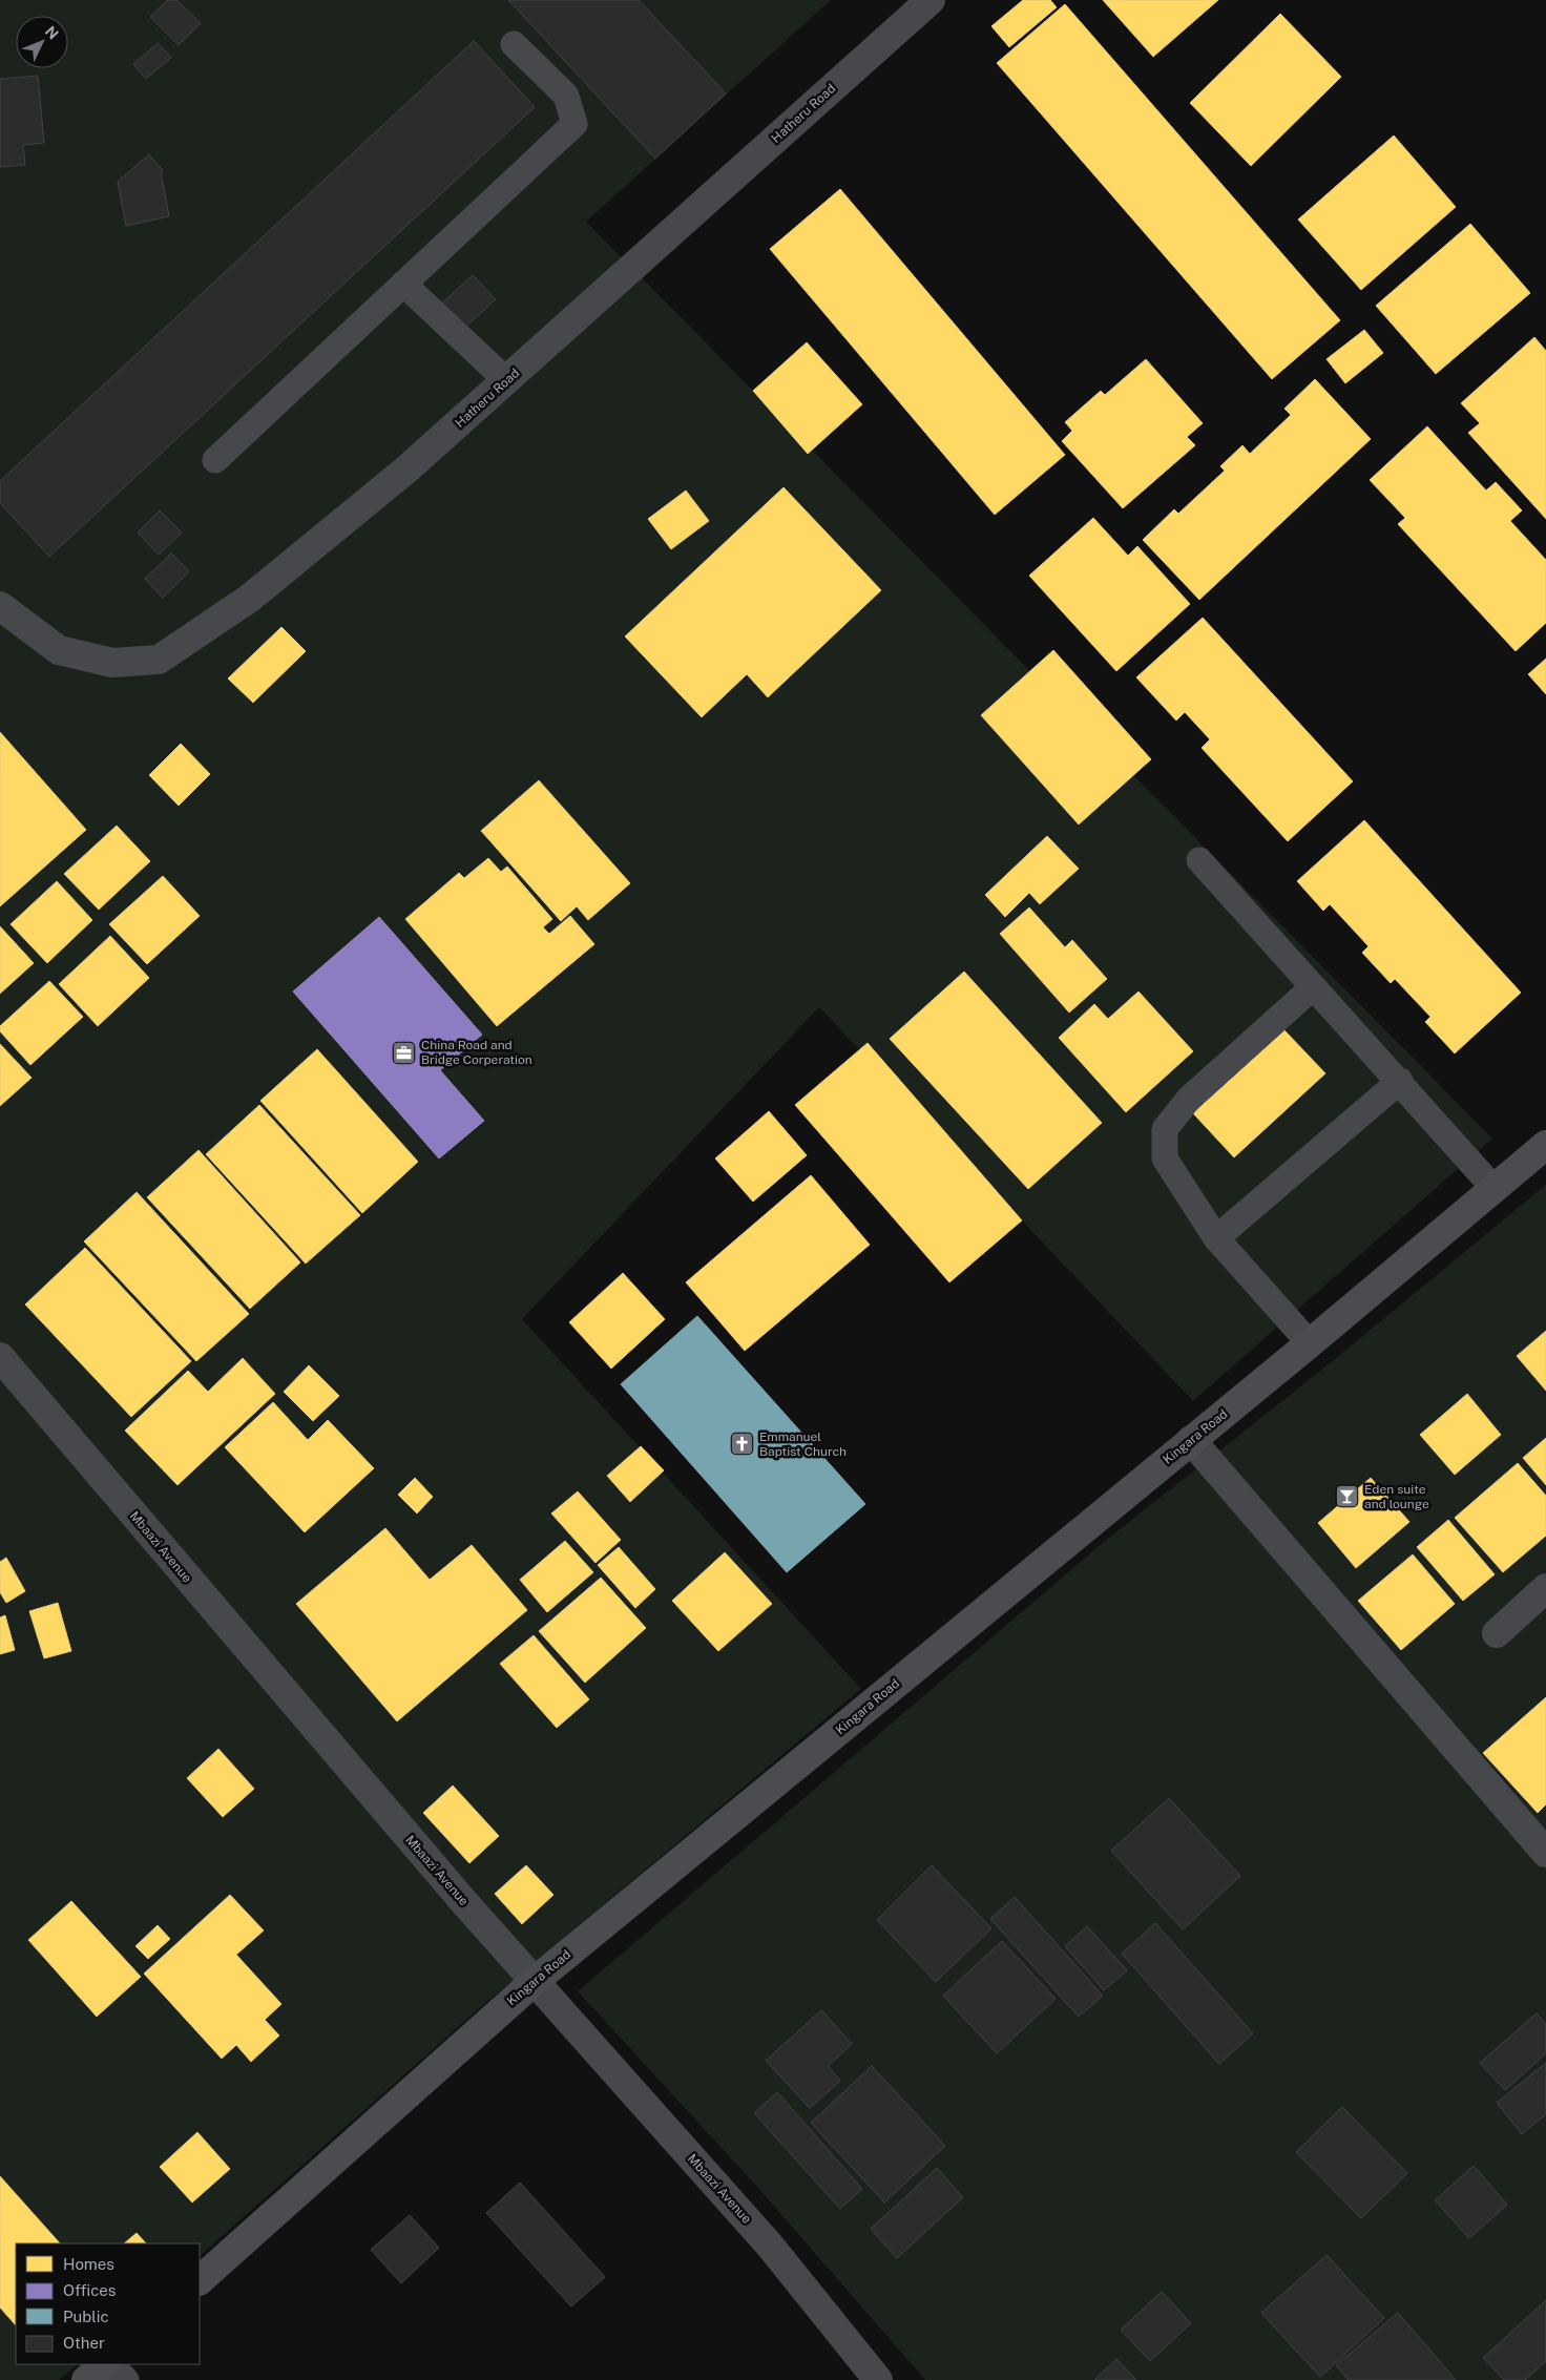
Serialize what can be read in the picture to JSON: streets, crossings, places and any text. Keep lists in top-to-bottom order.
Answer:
{
  "streets": {
    "main road": ["Kingara Road"],
    "street": ["Hatheru Road", "Mbaazi Avenue"]
  },
  "crossings": [
    ["Kingara Road", "Mbaazi Avenue"]
  ],
  "places": {
    "office": ["China Road and Bridge Corperation"],
    "church": ["Emmanuel Baptist Church"],
    "bar": ["Eden suite and lounge"]
  },
  "legend": [
    "Homes",
    "Offices",
    "Public",
    "Other"
  ],
  "north": "top right"
}
